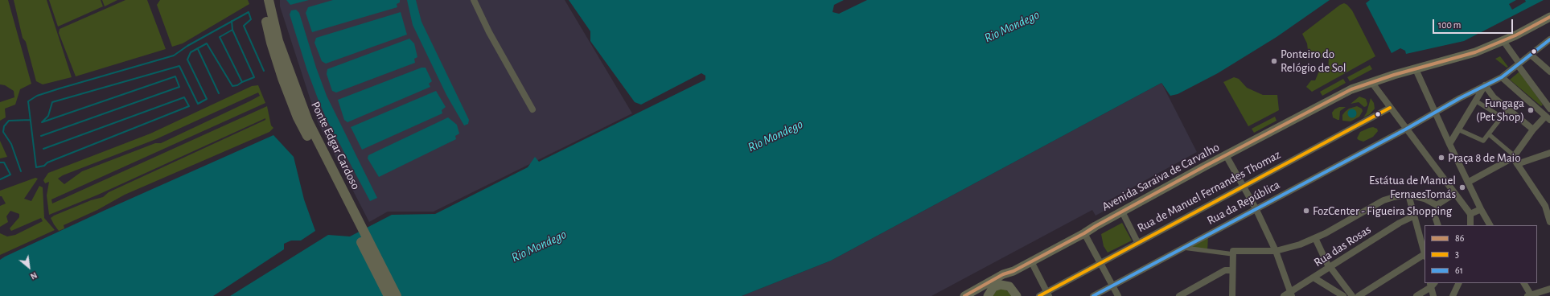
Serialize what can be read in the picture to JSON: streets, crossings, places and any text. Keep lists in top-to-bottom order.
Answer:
{
  "streets": {
    "main road": ["Ponte Edgar Cardoso", "Avenida Saraiva de Carvalho"],
    "street": ["Rua de Manuel Fernandes Thomaz", "Rua da República", "Rua das Rosas"]
  },
  "water": ["Rio Mondego"],
  "places": [
    "Ponteiro do Relógio de Sol",
    "Fungaga (Pet Shop)",
    "Praça 8 de Maio",
    "Estátua de Manuel FernaesTomás",
    "FozCenter - Figueira Shopping"
  ],
  "lines": ["transit line 86", "transit line 61", "transit line 3"],
  "legend": ["86", "3", "61"],
  "scale_bar": "100 m",
  "north": "bottom right"
}
